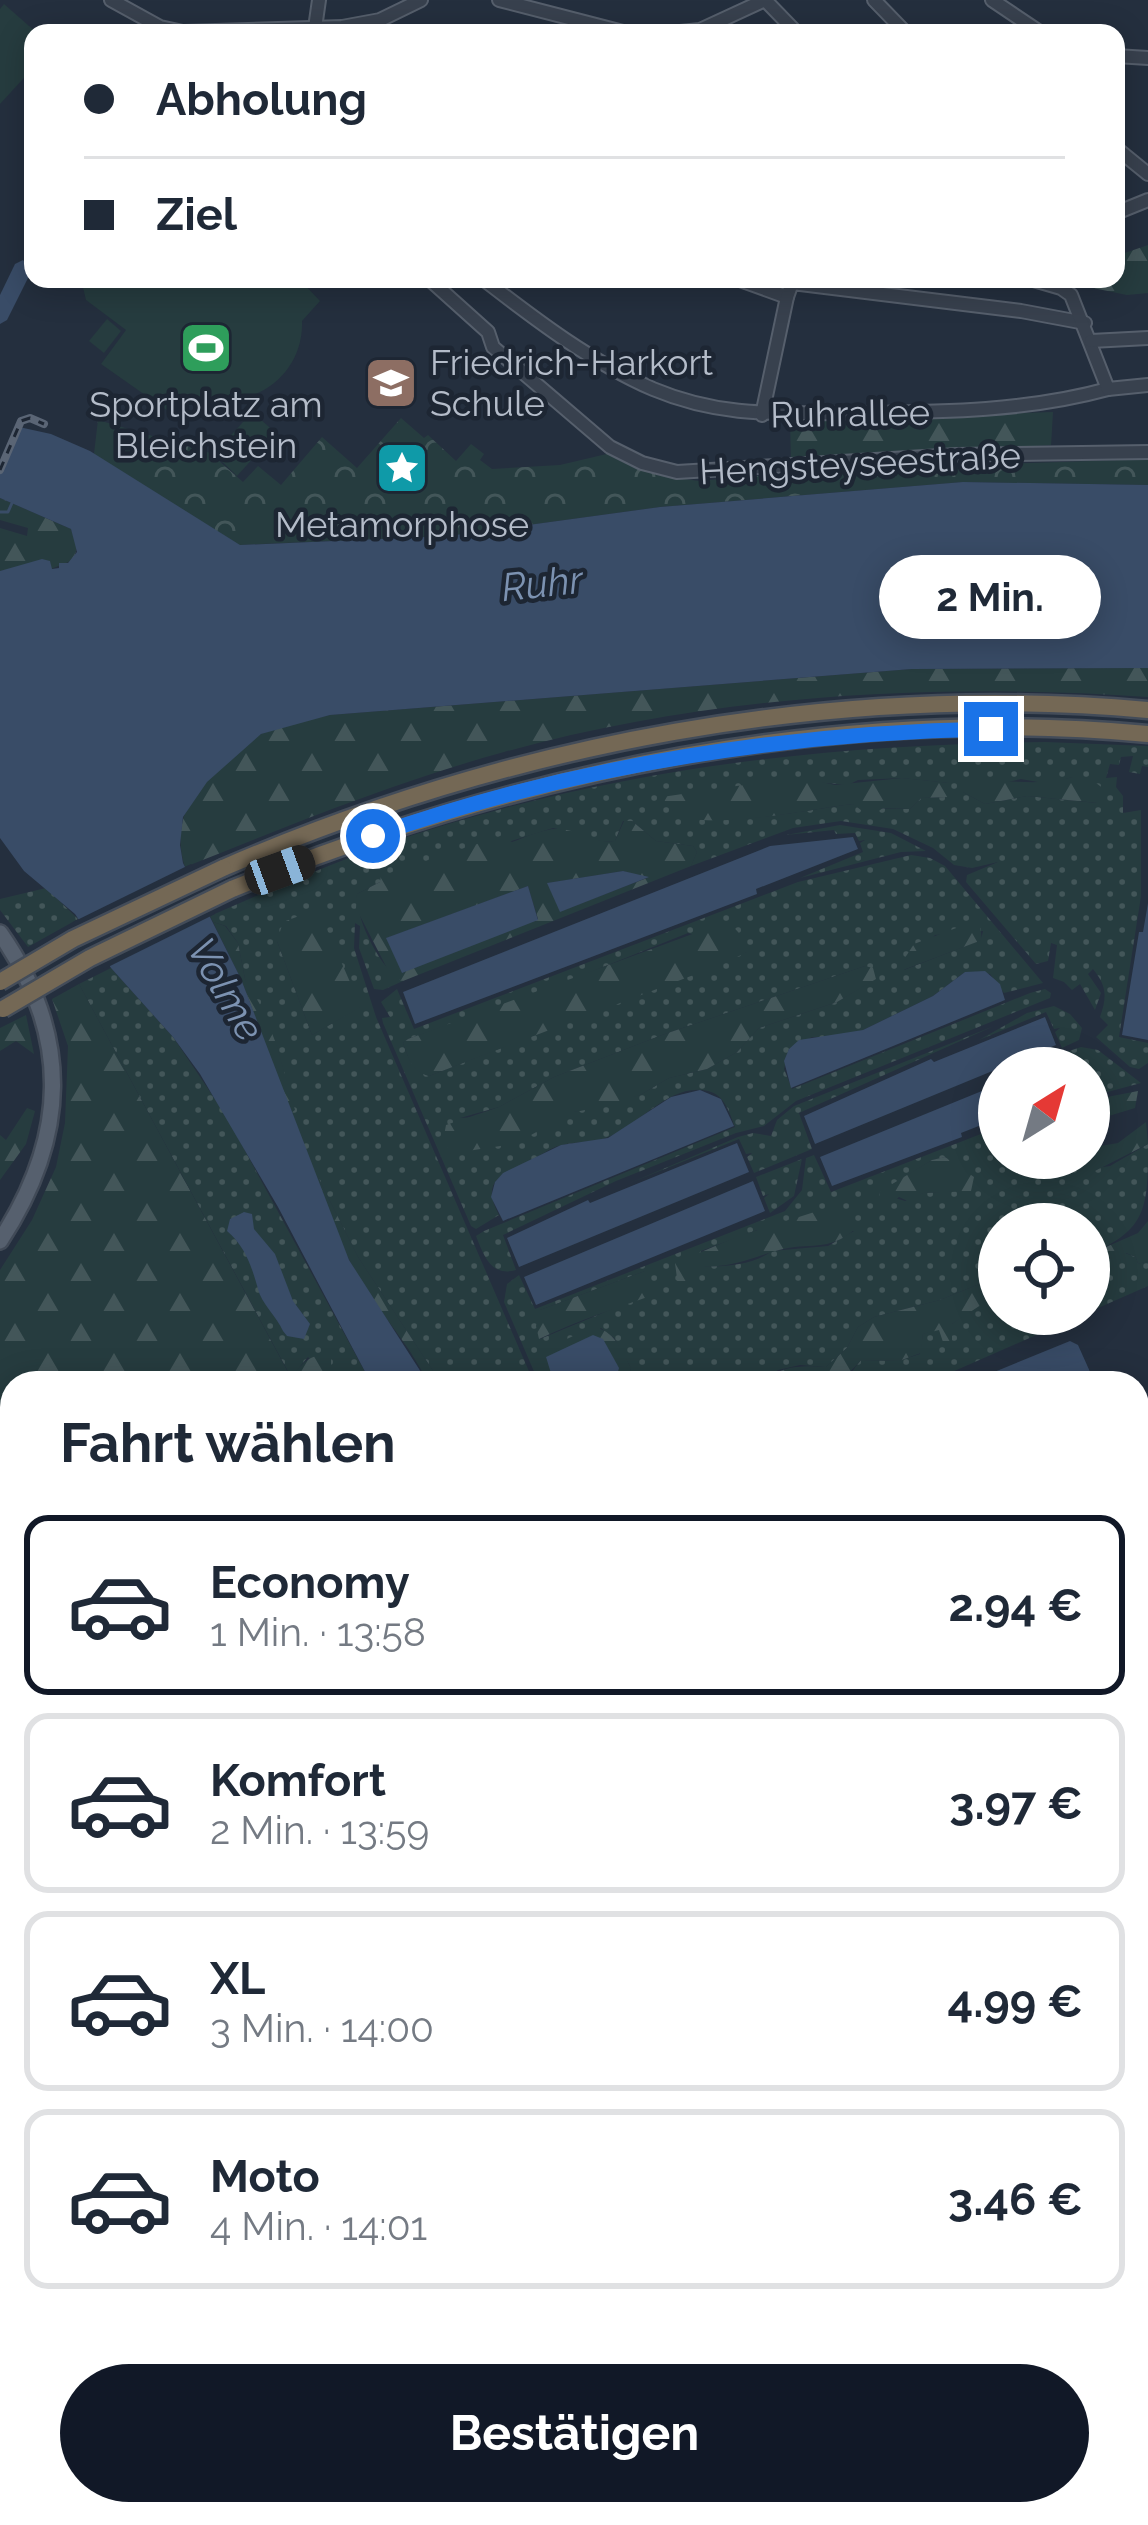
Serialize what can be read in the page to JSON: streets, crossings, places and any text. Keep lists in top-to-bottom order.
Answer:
{
  "streets": {
    "street": ["Ruhrallee", "Hengsteyseestraße"]
  },
  "water": ["Ruhr", "Volme"],
  "places": {
    "sports": ["Sportplatz am Bleichstein"],
    "school or university": ["Friedrich-Harkort Schule"],
    "place": ["Metamorphose"]
  },
  "north": "top right",
  "page": {
    "banner": ["Abholung", "Ziel"],
    "bubble": "2 Min.",
    "heading": "Fahrt wählen",
    "list": [
      {
        "name": "Economy",
        "note": "1 Min. · 13:58",
        "value": "2.94 €"
      },
      {
        "name": "Komfort",
        "note": "2 Min. · 13:59",
        "value": "3.97 €"
      },
      {
        "name": "XL",
        "note": "3 Min. · 14:00",
        "value": "4.99 €"
      },
      {
        "name": "Moto",
        "note": "4 Min. · 14:01",
        "value": "3.46 €"
      }
    ],
    "buttons": "Bestätigen"
  }
}
